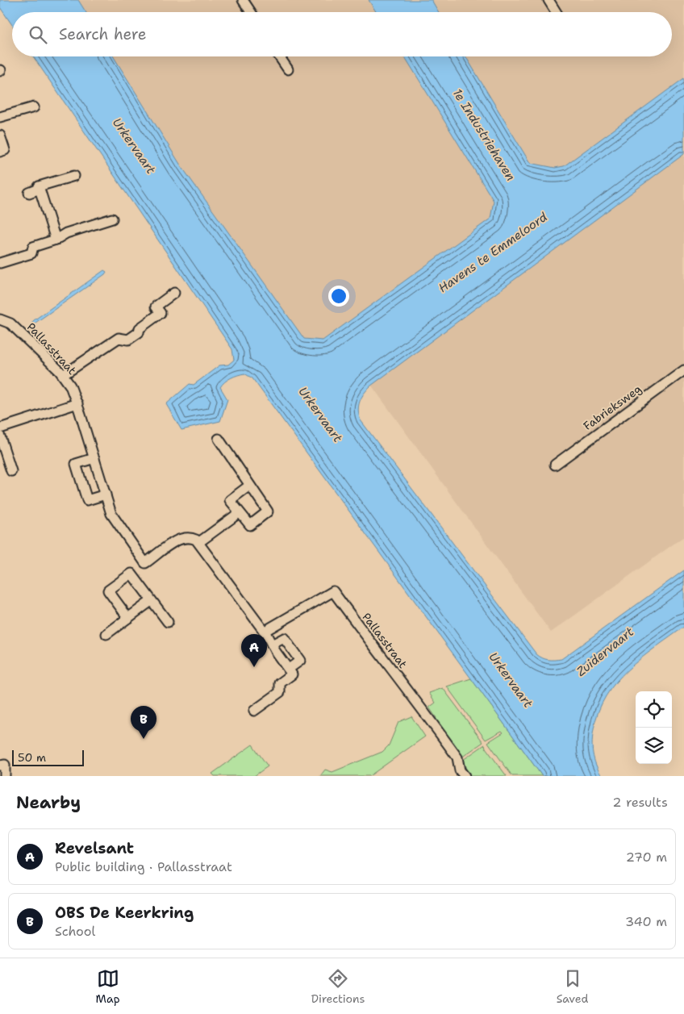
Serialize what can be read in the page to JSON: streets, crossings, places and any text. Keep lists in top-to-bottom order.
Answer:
{
  "streets": {
    "street": ["Pallasstraat", "Fabrieksweg"]
  },
  "water": [
    "1e Industriehaven",
    "Urkervaart",
    "Havens te Emmeloord",
    "Zuidervaart"
  ],
  "scale_bar": "50 m",
  "page": {
    "search": "Search here",
    "pins": ["A", "B"],
    "scale": "50 m",
    "heading": ["Nearby", "2 results"],
    "list": [
      {
        "mark": "A",
        "name": "Revelsant",
        "note": "Public building · Pallasstraat",
        "value": "270 m"
      },
      {
        "mark": "B",
        "name": "OBS De Keerkring",
        "note": "School",
        "value": "340 m"
      }
    ],
    "nav": ["Map", "Directions", "Saved"]
  }
}
